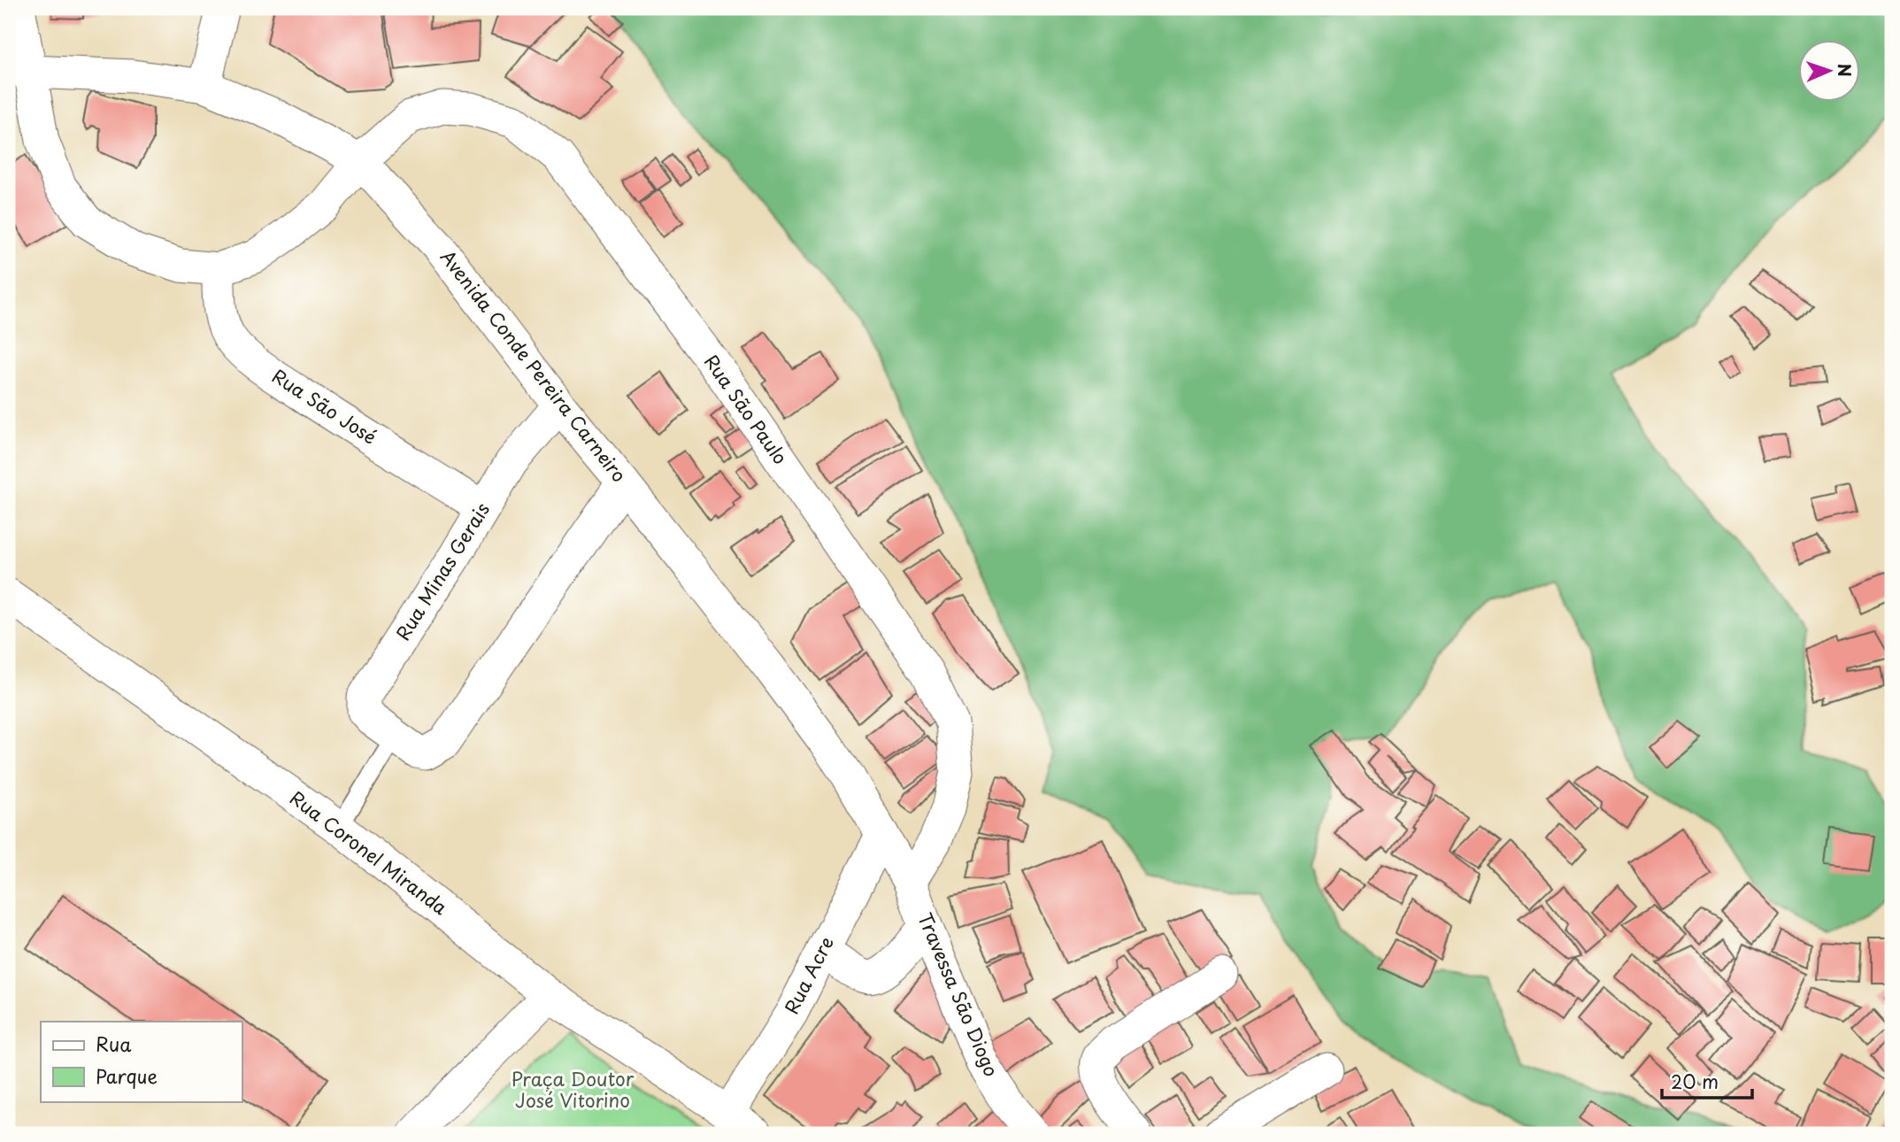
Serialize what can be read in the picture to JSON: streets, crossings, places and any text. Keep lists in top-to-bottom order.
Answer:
{
  "streets": {
    "street": [
      "Avenida Conde Pereira Carneiro",
      "Rua São José",
      "Rua São Paulo",
      "Rua Minas Gerais",
      "Rua Coronel Miranda",
      "Rua Acre",
      "Travessa São Diogo"
    ]
  },
  "crossings": [
    ["Avenida Conde Pereira Carneiro", "Rua São Paulo"],
    ["Avenida Conde Pereira Carneiro", "Rua Minas Gerais"],
    ["Avenida Conde Pereira Carneiro", "Rua Acre"],
    ["Avenida Conde Pereira Carneiro", "Travessa São Diogo"],
    ["Rua São José", "Rua São Paulo"],
    ["Rua São José", "Rua Minas Gerais"],
    ["Rua São Paulo", "Travessa São Diogo"],
    ["Rua Coronel Miranda", "Rua Acre"]
  ],
  "parks": ["Praça Doutor José Vitorino"],
  "legend": ["Rua", "Parque"],
  "scale_bar": "20 m",
  "north": "right"
}
